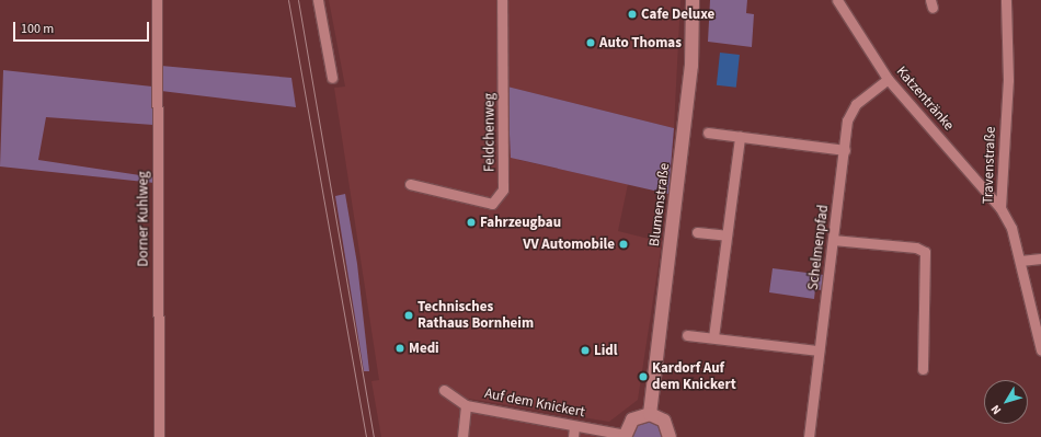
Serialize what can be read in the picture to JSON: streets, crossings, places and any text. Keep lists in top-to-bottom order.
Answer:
{
  "streets": {
    "main road": ["Blumenstraße"],
    "street": [
      "Katzentränke",
      "Feldchenweg",
      "Travenstraße",
      "Dorner Kuhlweg",
      "Schelmenpfad",
      "Auf dem Knickert"
    ]
  },
  "crossings": [
    ["Katzentränke", "Travenstraße"],
    ["Katzentränke", "Schelmenpfad"]
  ],
  "places": [
    "Cafe Deluxe",
    "Auto Thomas",
    "Fahrzeugbau",
    "VV Automobile",
    "Technisches Rathaus Bornheim",
    "Medi",
    "Lidl",
    "Kardorf Auf dem Knickert"
  ],
  "scale_bar": "100 m",
  "north": "bottom left"
}
